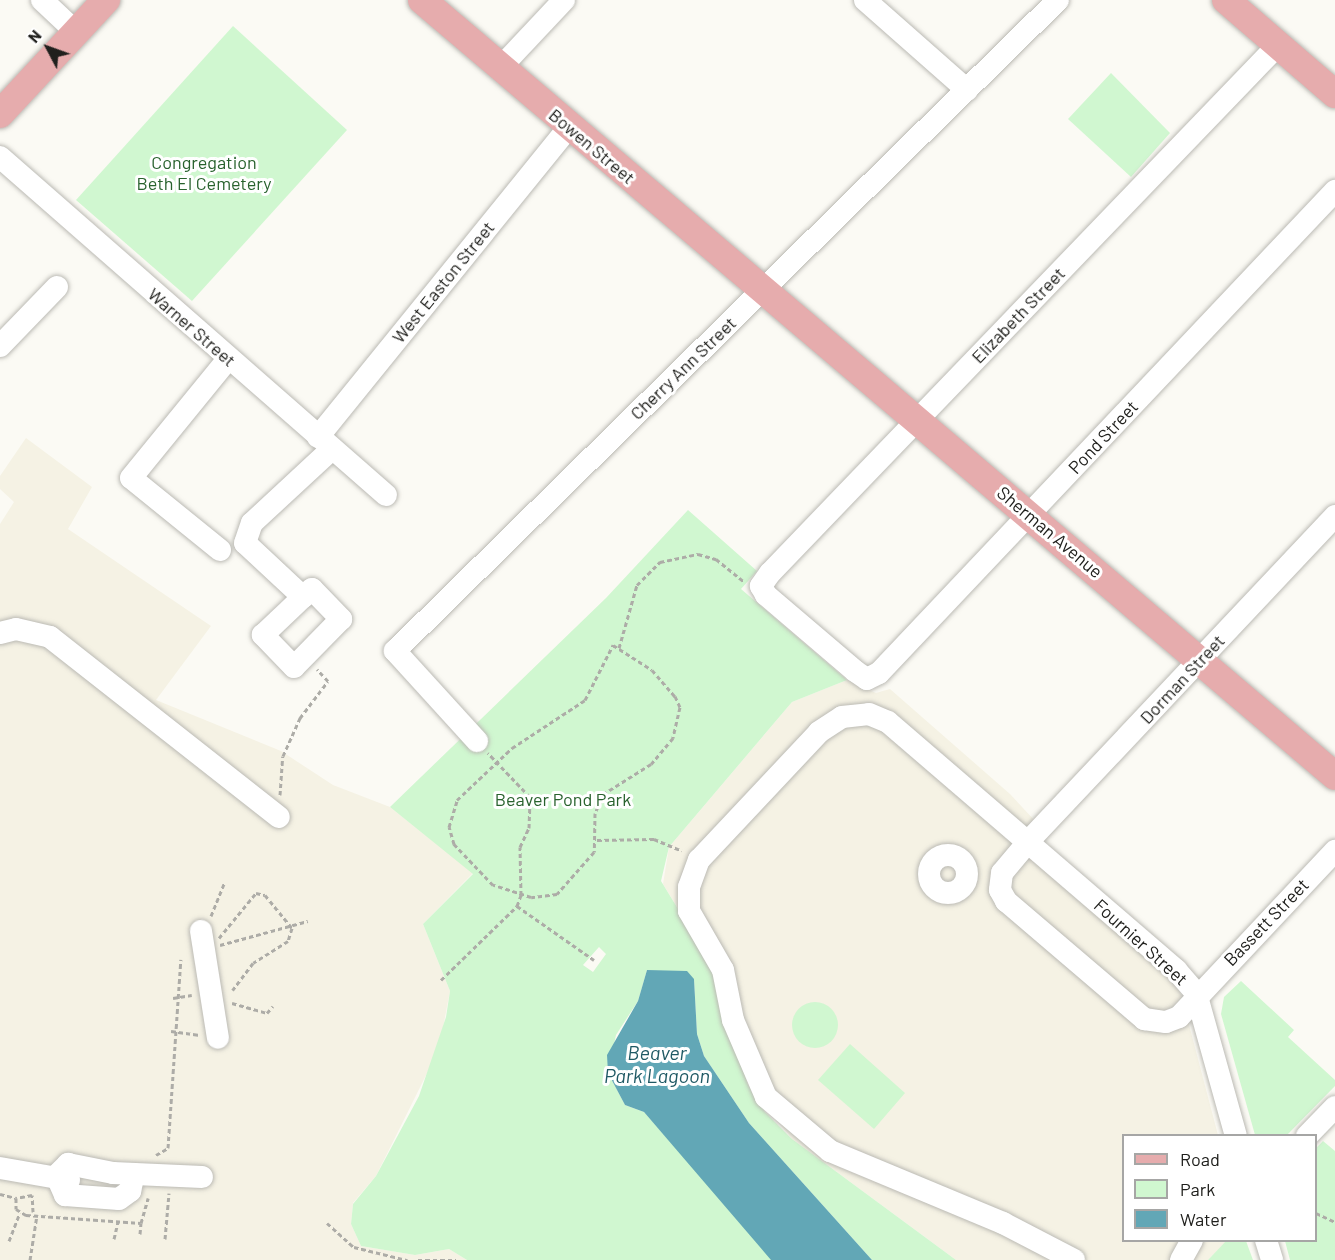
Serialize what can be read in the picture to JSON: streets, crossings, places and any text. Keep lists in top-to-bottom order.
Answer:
{
  "streets": {
    "main road": ["Bowen Street", "Sherman Avenue"],
    "street": [
      "West Easton Street",
      "Elizabeth Street",
      "Warner Street",
      "Cherry Ann Street",
      "Pond Street",
      "Dorman Street",
      "Bassett Street",
      "Fournier Street"
    ]
  },
  "crossings": [
    ["Bowen Street", "West Easton Street"],
    ["Bowen Street", "Cherry Ann Street"],
    ["Bowen Street", "Sherman Avenue"],
    ["West Easton Street", "Warner Street"],
    ["Elizabeth Street", "Pond Street"],
    ["Elizabeth Street", "Sherman Avenue"],
    ["Cherry Ann Street", "Sherman Avenue"],
    ["Pond Street", "Sherman Avenue"],
    ["Sherman Avenue", "Dorman Street"],
    ["Dorman Street", "Bassett Street"],
    ["Dorman Street", "Fournier Street"],
    ["Bassett Street", "Fournier Street"]
  ],
  "water": ["Beaver Park Lagoon"],
  "parks": ["Congregation Beth El Cemetery", "Beaver Pond Park"],
  "legend": ["Road", "Park", "Water"],
  "north": "top left"
}
